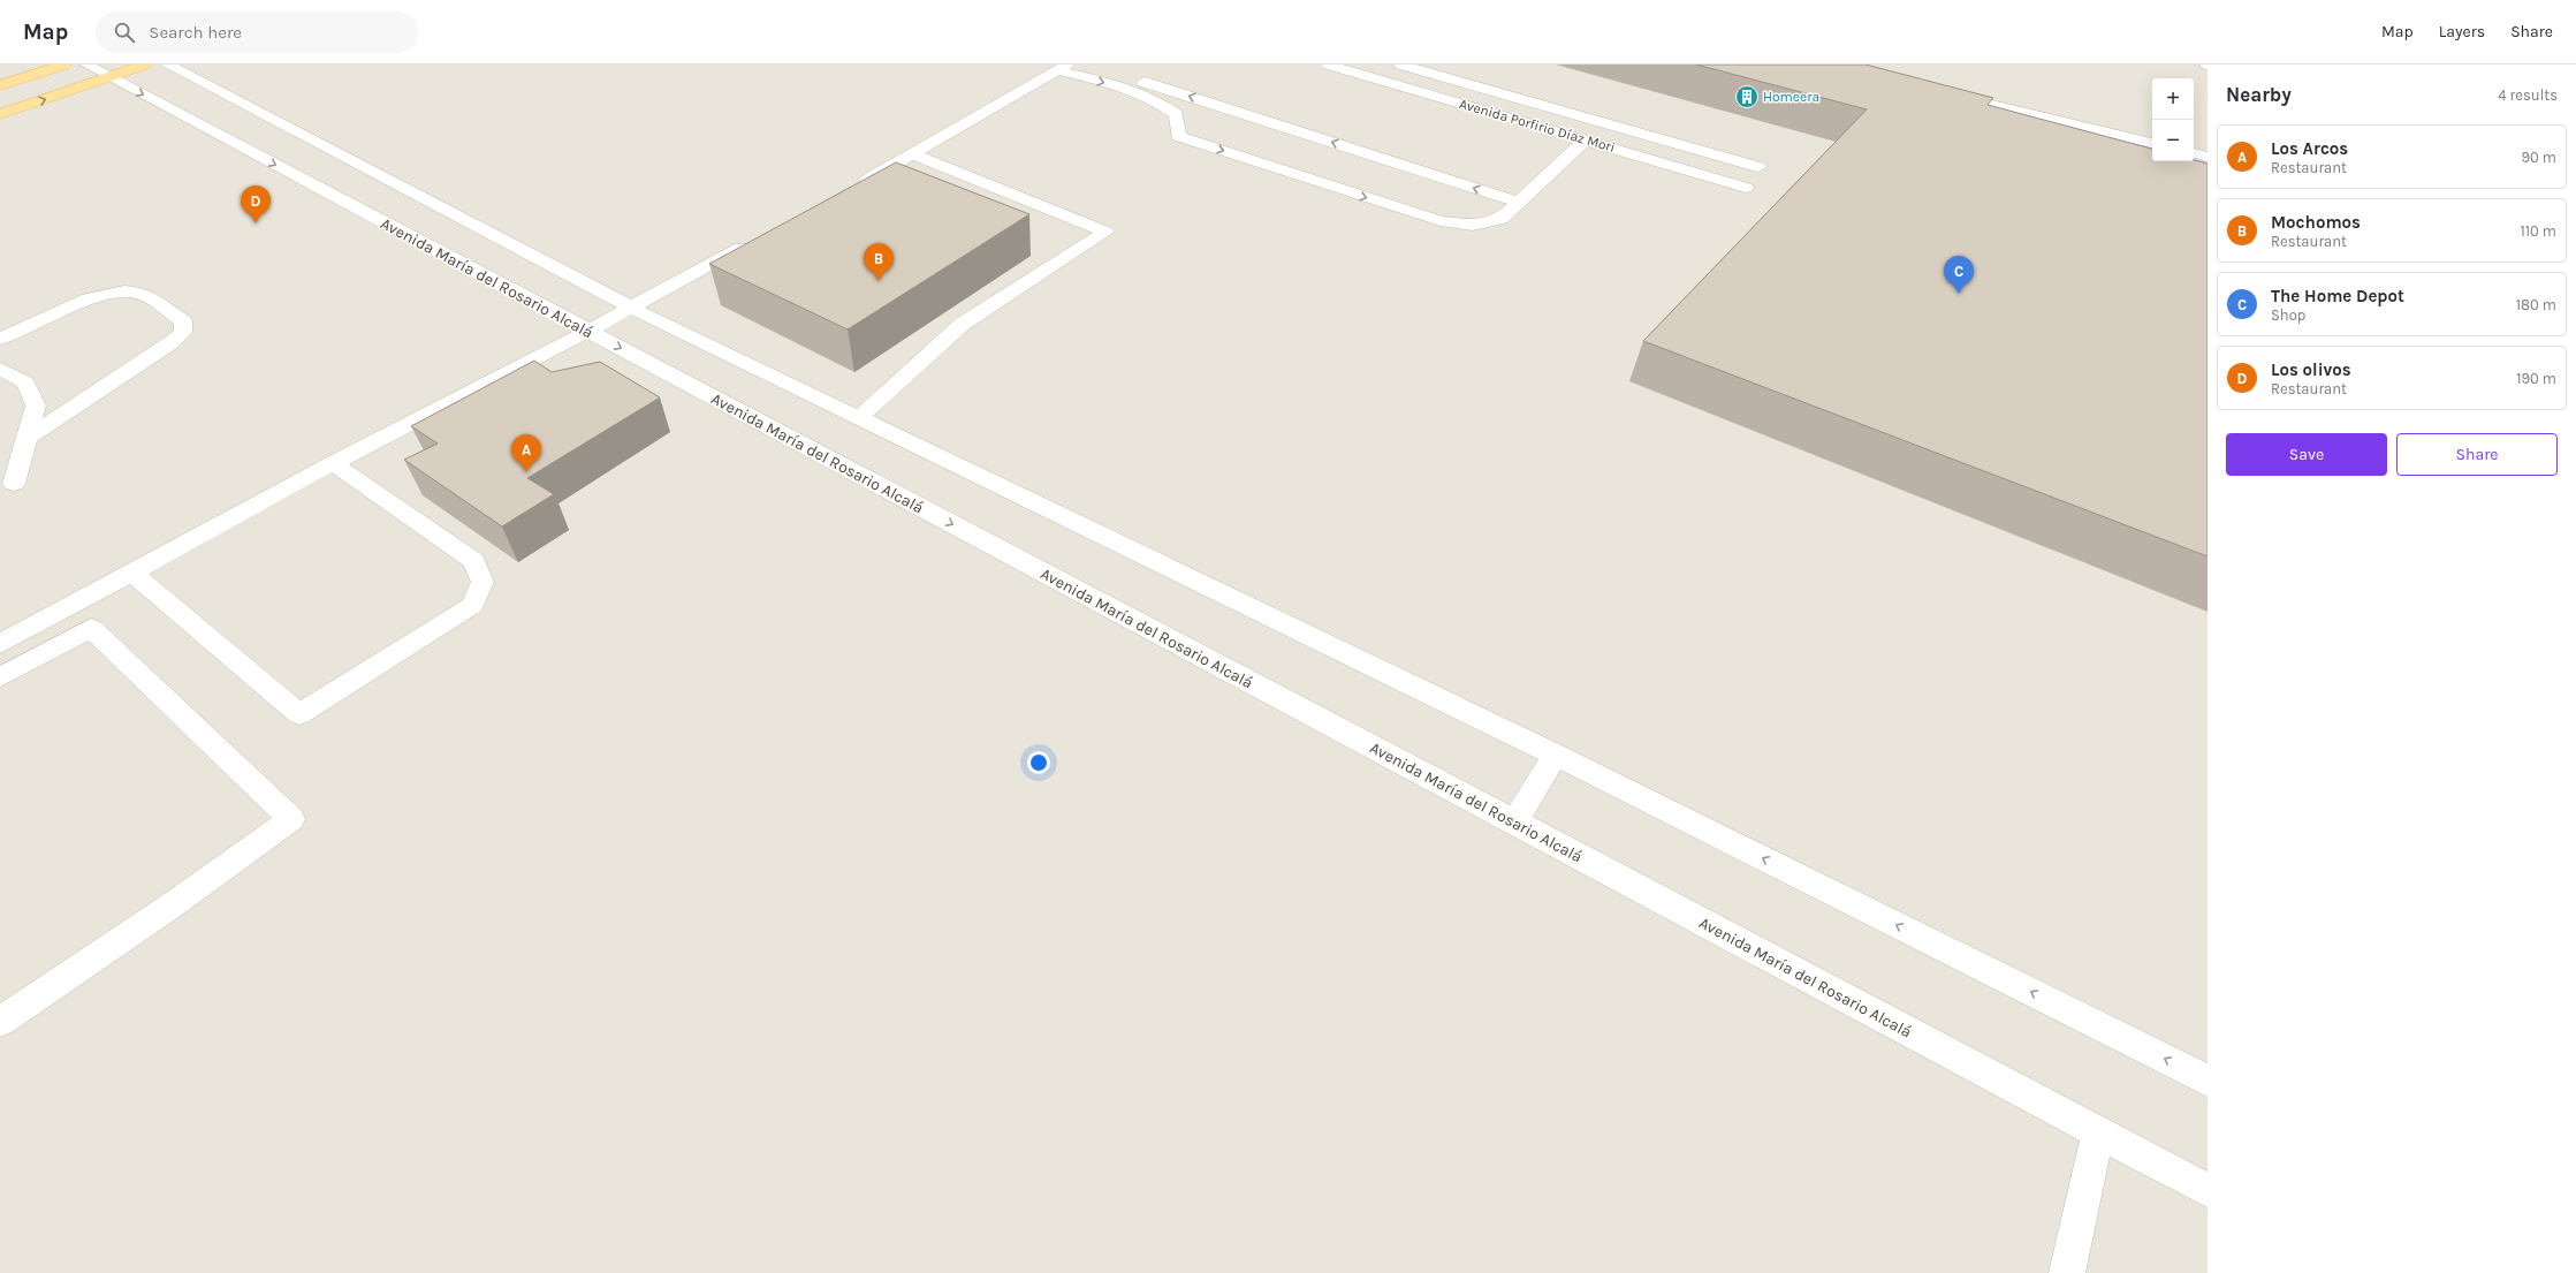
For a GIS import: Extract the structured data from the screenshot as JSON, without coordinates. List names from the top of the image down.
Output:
{
  "streets": {
    "street": ["Avenida Porfirio Díaz Mori", "Avenida María del Rosario Alcalá"]
  },
  "places": {
    "building": ["Homeera"]
  },
  "page": {
    "header": "Map",
    "search": "Search here",
    "nav": ["Map", "Layers", "Share"],
    "heading": ["Nearby", "4 results"],
    "map_buttons": ["+", "−"],
    "list": [
      {
        "mark": "A",
        "name": "Los Arcos",
        "note": "Restaurant",
        "value": "90 m"
      },
      {
        "mark": "B",
        "name": "Mochomos",
        "note": "Restaurant",
        "value": "110 m"
      },
      {
        "mark": "C",
        "name": "The Home Depot",
        "note": "Shop",
        "value": "180 m"
      },
      {
        "mark": "D",
        "name": "Los olivos",
        "note": "Restaurant",
        "value": "190 m"
      }
    ],
    "pins": [
      "D",
      "B",
      "C",
      "A"
    ],
    "buttons": ["Save", "Share"]
  }
}
